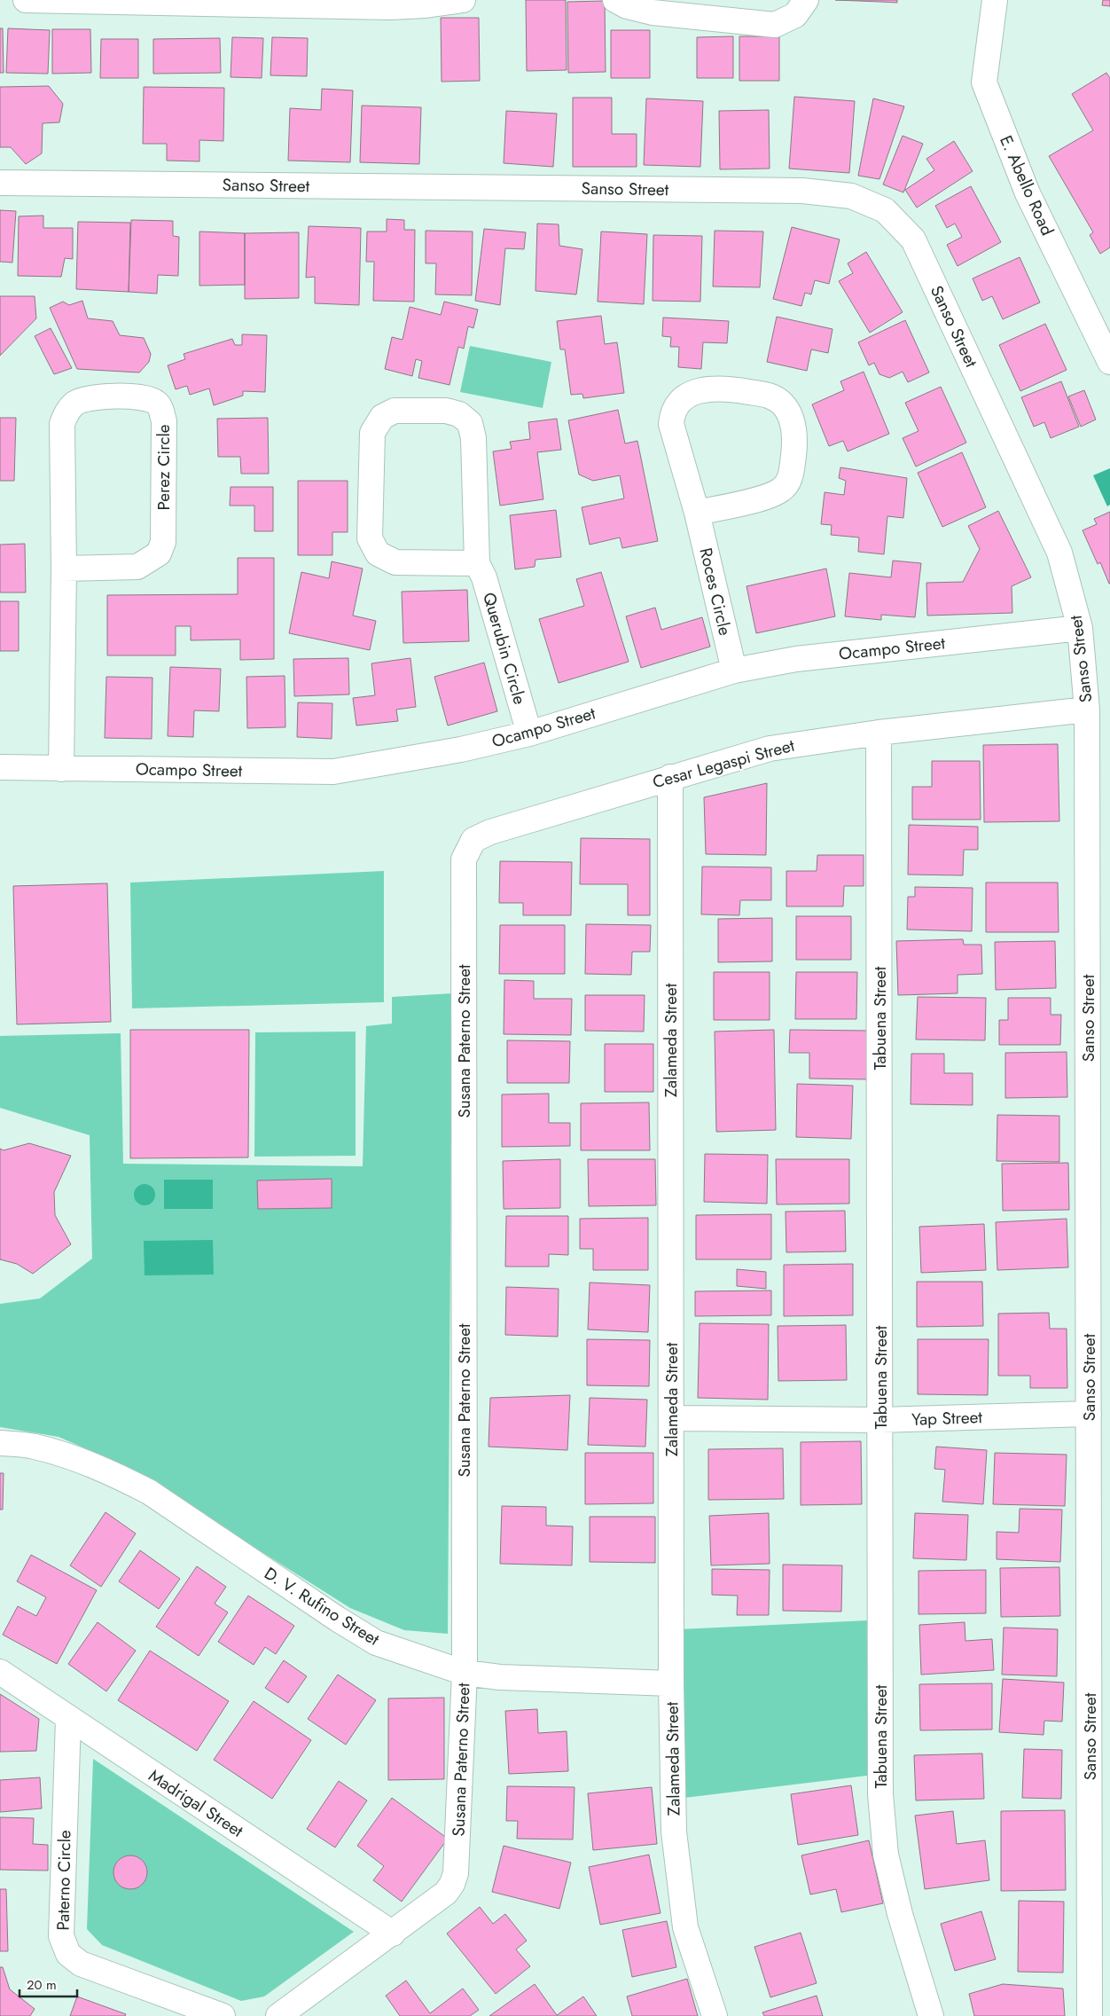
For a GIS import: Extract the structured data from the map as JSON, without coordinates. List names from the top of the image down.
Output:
{
  "streets": {
    "street": [
      "Sanso Street",
      "E. Abello Road",
      "Perez Circle",
      "Roces Circle",
      "Querubin Circle",
      "Ocampo Street",
      "Cesar Legaspi Street",
      "Tabuena Street",
      "Zalameda Street",
      "Susana Paterno Street",
      "Yap Street",
      "D. V. Rufino Street",
      "Madrigal Street",
      "Paterno Circle"
    ]
  },
  "crossings": [
    ["Sanso Street", "Ocampo Street"],
    ["Sanso Street", "Cesar Legaspi Street"],
    ["Sanso Street", "Yap Street"],
    ["Perez Circle", "Ocampo Street"],
    ["Roces Circle", "Ocampo Street"],
    ["Querubin Circle", "Ocampo Street"],
    ["Cesar Legaspi Street", "Tabuena Street"],
    ["Cesar Legaspi Street", "Zalameda Street"],
    ["Cesar Legaspi Street", "Susana Paterno Street"],
    ["Tabuena Street", "Yap Street"],
    ["Zalameda Street", "Yap Street"],
    ["Zalameda Street", "D. V. Rufino Street"],
    ["Susana Paterno Street", "D. V. Rufino Street"],
    ["Susana Paterno Street", "Madrigal Street"],
    ["Madrigal Street", "Paterno Circle"]
  ],
  "scale_bar": "20 m"
}
